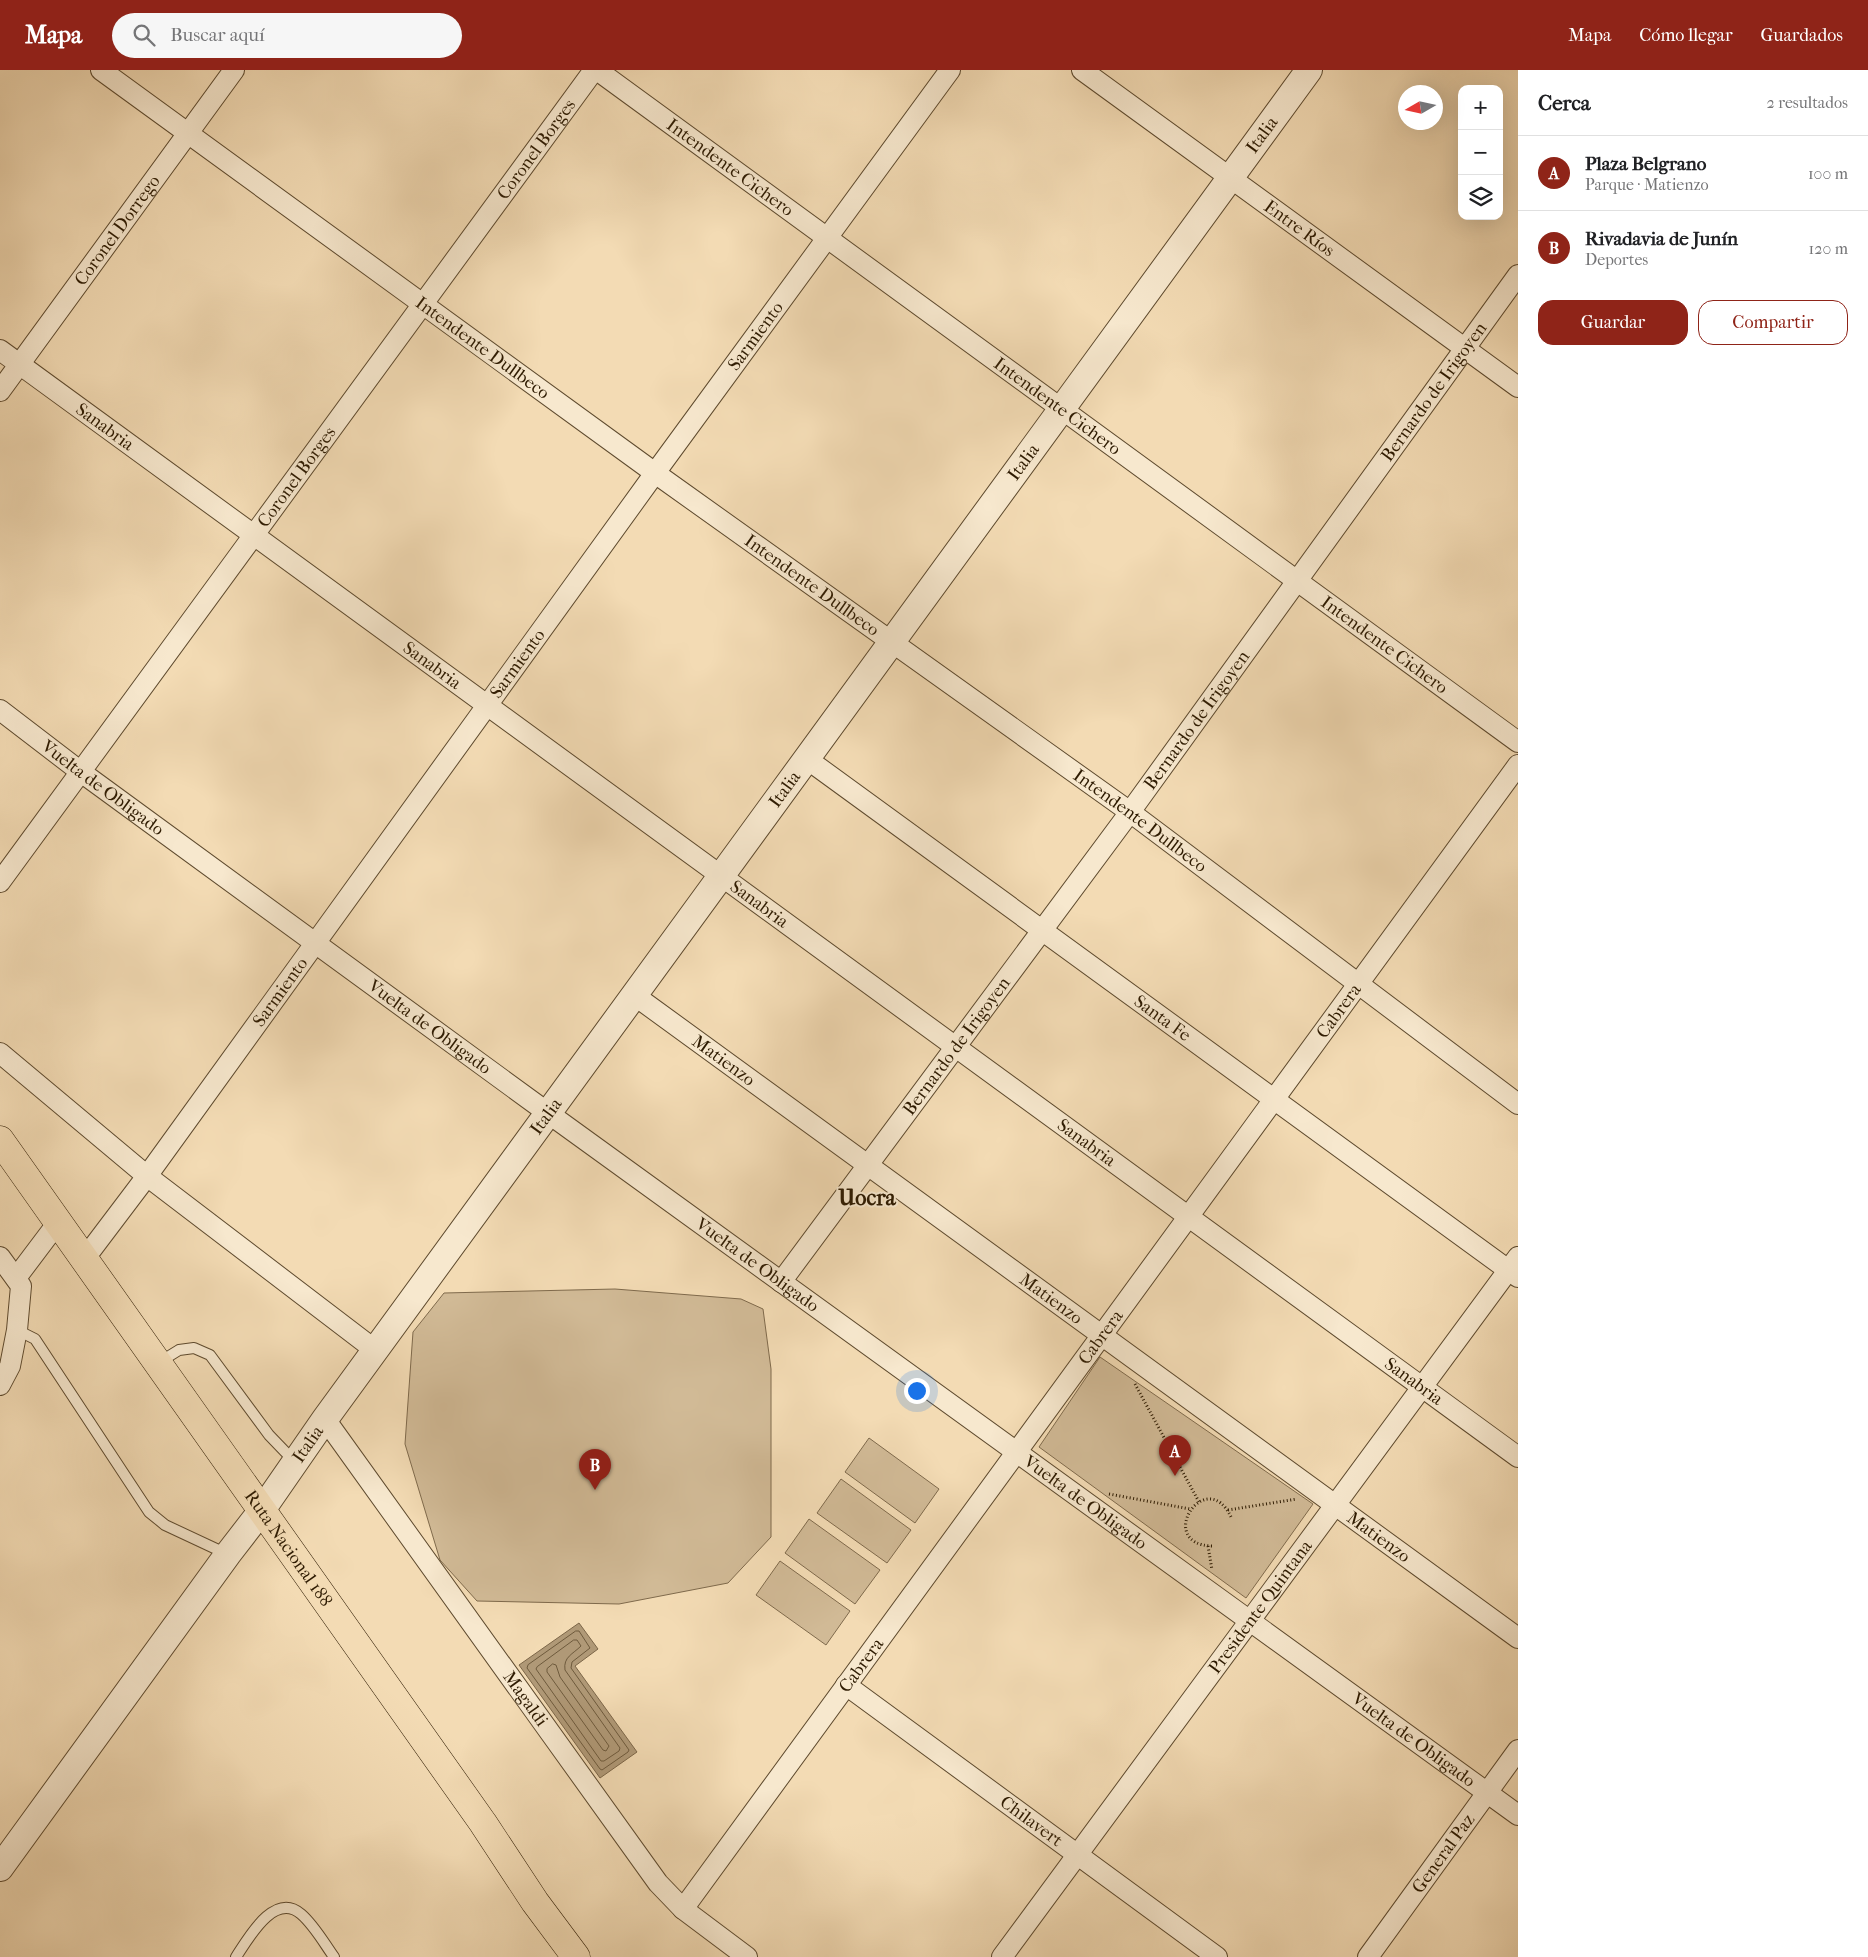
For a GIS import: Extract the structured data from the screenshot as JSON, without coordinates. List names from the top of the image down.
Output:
{
  "streets": {
    "highway": ["Ruta Nacional 188"],
    "street": [
      "Italia",
      "Coronel Borges",
      "Intendente Cichero",
      "Entre Ríos",
      "Coronel Dorrego",
      "Sarmiento",
      "Intendente Dullbeco",
      "Bernardo de Irigoyen",
      "Sanabria",
      "Vuelta de Obligado",
      "Cabrera",
      "Santa Fe",
      "Matienzo",
      "Presidente Quintana",
      "Magaldi",
      "Chilavert",
      "General Paz"
    ]
  },
  "crossings": [
    ["Italia", "Intendente Cichero"],
    ["Italia", "Entre Ríos"],
    ["Italia", "Intendente Dullbeco"],
    ["Italia", "Sanabria"],
    ["Italia", "Vuelta de Obligado"],
    ["Italia", "Santa Fe"],
    ["Italia", "Matienzo"],
    ["Italia", "Ruta Nacional 188"],
    ["Italia", "Magaldi"],
    ["Coronel Borges", "Intendente Cichero"],
    ["Coronel Borges", "Intendente Dullbeco"],
    ["Coronel Borges", "Sanabria"],
    ["Coronel Borges", "Vuelta de Obligado"],
    ["Intendente Cichero", "Sarmiento"],
    ["Intendente Cichero", "Bernardo de Irigoyen"],
    ["Entre Ríos", "Bernardo de Irigoyen"],
    ["Coronel Dorrego", "Intendente Dullbeco"],
    ["Coronel Dorrego", "Sanabria"],
    ["Sarmiento", "Intendente Dullbeco"],
    ["Sarmiento", "Sanabria"],
    ["Sarmiento", "Vuelta de Obligado"],
    ["Sarmiento", "Ruta Nacional 188"],
    ["Intendente Dullbeco", "Bernardo de Irigoyen"],
    ["Intendente Dullbeco", "Cabrera"],
    ["Bernardo de Irigoyen", "Sanabria"],
    ["Bernardo de Irigoyen", "Vuelta de Obligado"],
    ["Bernardo de Irigoyen", "Santa Fe"],
    ["Bernardo de Irigoyen", "Matienzo"],
    ["Sanabria", "Cabrera"],
    ["Sanabria", "Presidente Quintana"],
    ["Vuelta de Obligado", "Cabrera"],
    ["Vuelta de Obligado", "Presidente Quintana"],
    ["Vuelta de Obligado", "General Paz"],
    ["Cabrera", "Santa Fe"],
    ["Cabrera", "Matienzo"],
    ["Cabrera", "Magaldi"],
    ["Cabrera", "Chilavert"],
    ["Santa Fe", "Presidente Quintana"],
    ["Matienzo", "Presidente Quintana"],
    ["Presidente Quintana", "Chilavert"]
  ],
  "districts": ["Uocra"],
  "north": "left",
  "page": {
    "header": "Mapa",
    "search": "Buscar aquí",
    "nav": ["Mapa", "Cómo llegar", "Guardados"],
    "heading": ["Cerca", "2 resultados"],
    "map_buttons": ["+", "−"],
    "list": [
      {
        "mark": "A",
        "name": "Plaza Belgrano",
        "note": "Parque · Matienzo",
        "value": "100 m"
      },
      {
        "mark": "B",
        "name": "Rivadavia de Junín",
        "note": "Deportes",
        "value": "120 m"
      }
    ],
    "buttons": ["Guardar", "Compartir"],
    "pins": ["A", "B"]
  }
}
